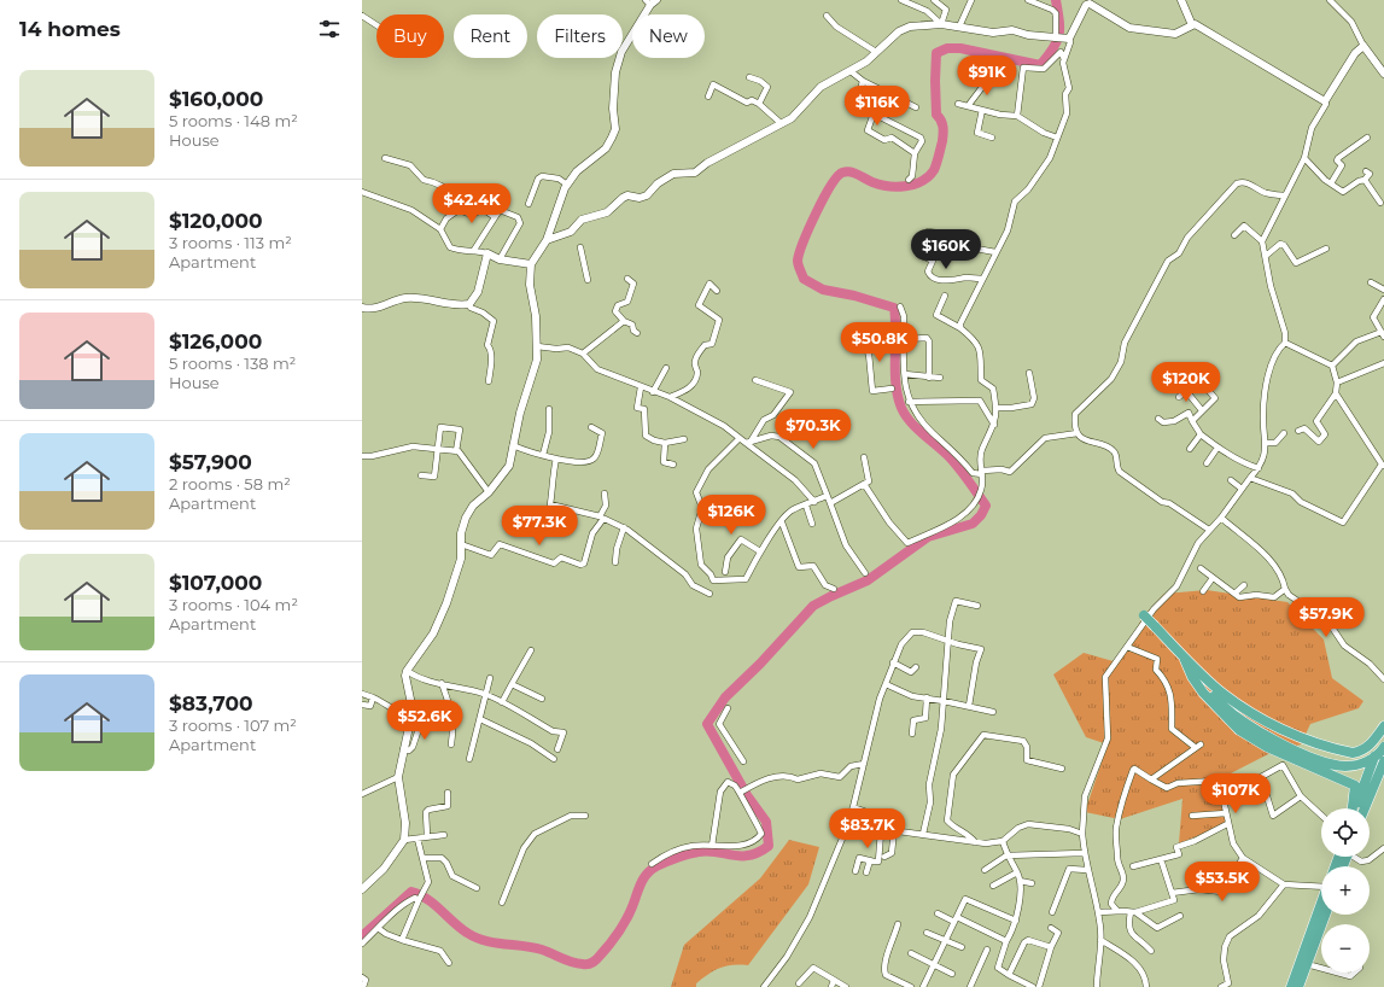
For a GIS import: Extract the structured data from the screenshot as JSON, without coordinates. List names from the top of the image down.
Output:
{
  "page": {
    "heading": "14 homes",
    "chip": [
      "Buy",
      "Rent",
      "Filters",
      "New"
    ],
    "price": [
      "$91K",
      "$116K",
      "$42.4K",
      "$160K",
      "$50.8K",
      "$120K",
      "$70.3K",
      "$126K",
      "$77.3K",
      "$57.9K",
      "$52.6K",
      "$107K",
      "$83.7K",
      "$53.5K"
    ],
    "list": [
      {
        "name": "$160,000",
        "note": "5 rooms · 148 m² · House"
      },
      {
        "name": "$120,000",
        "note": "3 rooms · 113 m² · Apartment"
      },
      {
        "name": "$126,000",
        "note": "5 rooms · 138 m² · House"
      },
      {
        "name": "$57,900",
        "note": "2 rooms · 58 m² · Apartment"
      },
      {
        "name": "$107,000",
        "note": "3 rooms · 104 m² · Apartment"
      },
      {
        "name": "$83,700",
        "note": "3 rooms · 107 m² · Apartment"
      }
    ],
    "map_buttons": ["+", "−"]
  }
}
